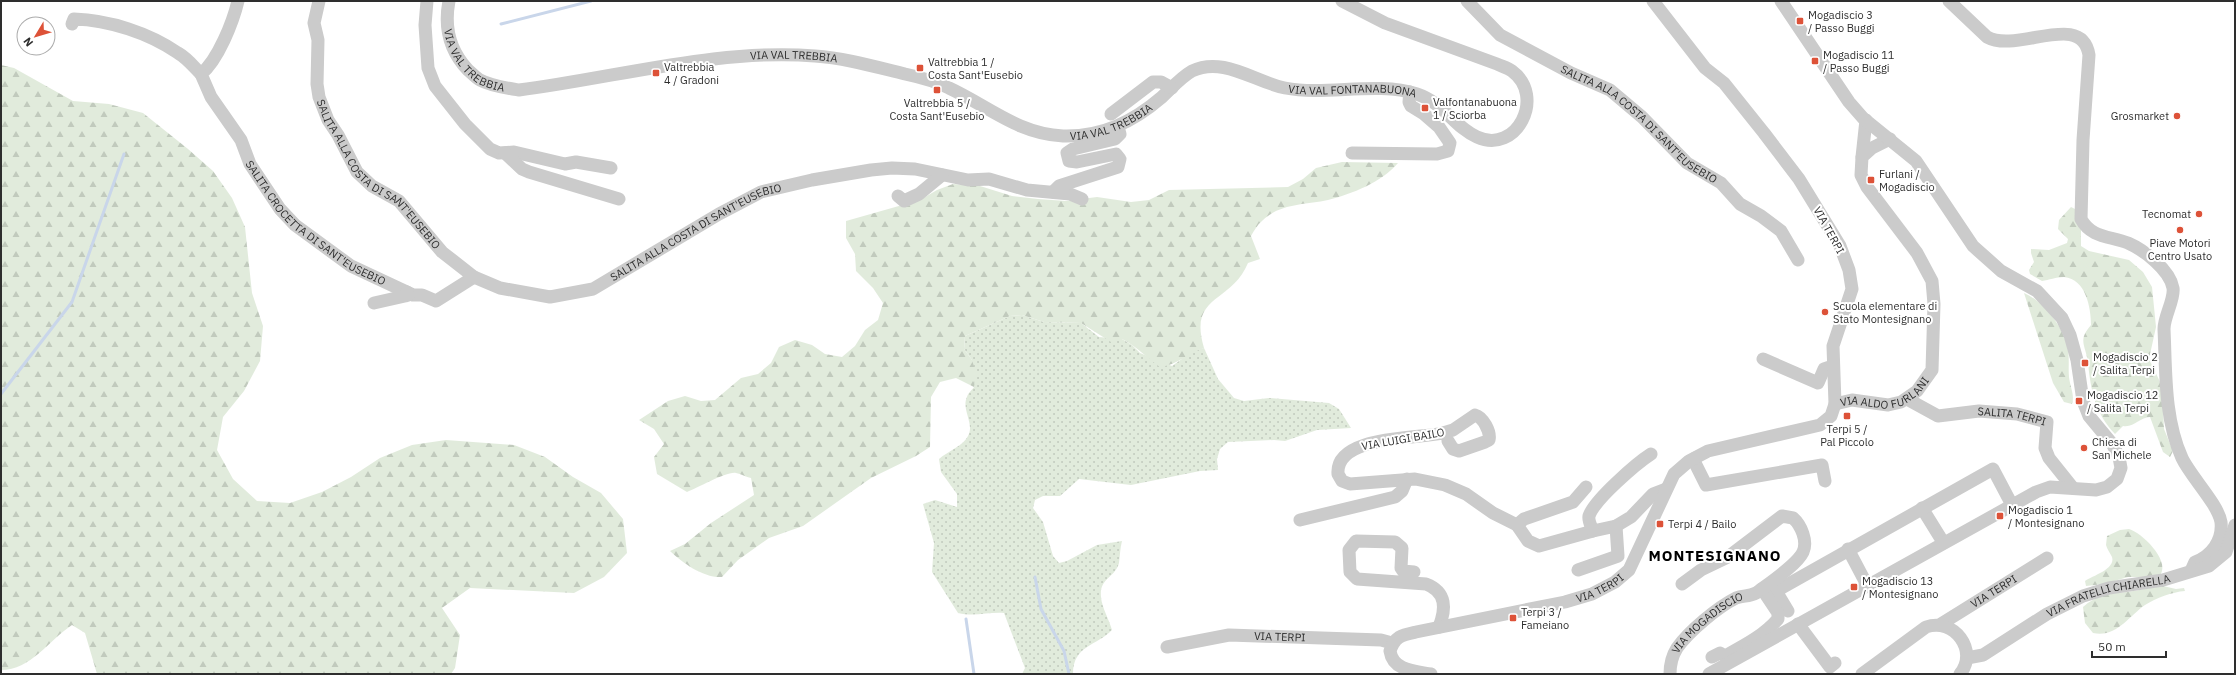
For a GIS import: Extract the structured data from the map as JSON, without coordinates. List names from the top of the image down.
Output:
{
  "streets": {
    "street": [
      "VIA VAL TREBBIA",
      "VIA VAL FONTANABUONA",
      "SALITA ALLA COSTA DI SANT'EUSEBIO",
      "SALITA CROCETTA DI SANT'EUSEBIO",
      "VIA TERPI",
      "VIA ALDO FURLANI",
      "SALITA TERPI",
      "VIA LUIGI BAILO",
      "VIA FRATELLI CHIARELLA",
      "VIA MOGADISCIO"
    ]
  },
  "crossings": [
    ["VIA VAL TREBBIA", "VIA VAL FONTANABUONA"],
    ["SALITA ALLA COSTA DI SANT'EUSEBIO", "SALITA CROCETTA DI SANT'EUSEBIO"],
    ["VIA TERPI", "VIA ALDO FURLANI"],
    ["VIA TERPI", "VIA LUIGI BAILO"],
    ["VIA ALDO FURLANI", "SALITA TERPI"]
  ],
  "districts": ["MONTESIGNANO"],
  "places": {
    "transit": [
      "Mogadiscio 3 / Passo Buggi",
      "Mogadiscio 11 / Passo Buggi",
      "Valtrebbia 1 / Costa Sant'Eusebio",
      "Valtrebbia 4 / Gradoni",
      "Valtrebbia 5 / Costa Sant'Eusebio",
      "Valfontanabuona 1 / Sciorba",
      "Furlani / Mogadiscio",
      "Mogadiscio 2 / Salita Terpi",
      "Mogadiscio 12 / Salita Terpi",
      "Terpi 5 / Pal Piccolo",
      "Mogadiscio 1 / Montesignano",
      "Terpi 4 / Bailo",
      "Mogadiscio 13 / Montesignano",
      "Terpi 3 / Fameiano"
    ],
    "other": [
      "Grosmarket",
      "Tecnomat",
      "Piave Motori Centro Usato",
      "Scuola elementare di Stato Montesignano",
      "Chiesa di San Michele"
    ]
  },
  "scale_bar": "50 m",
  "north": "bottom left"
}
